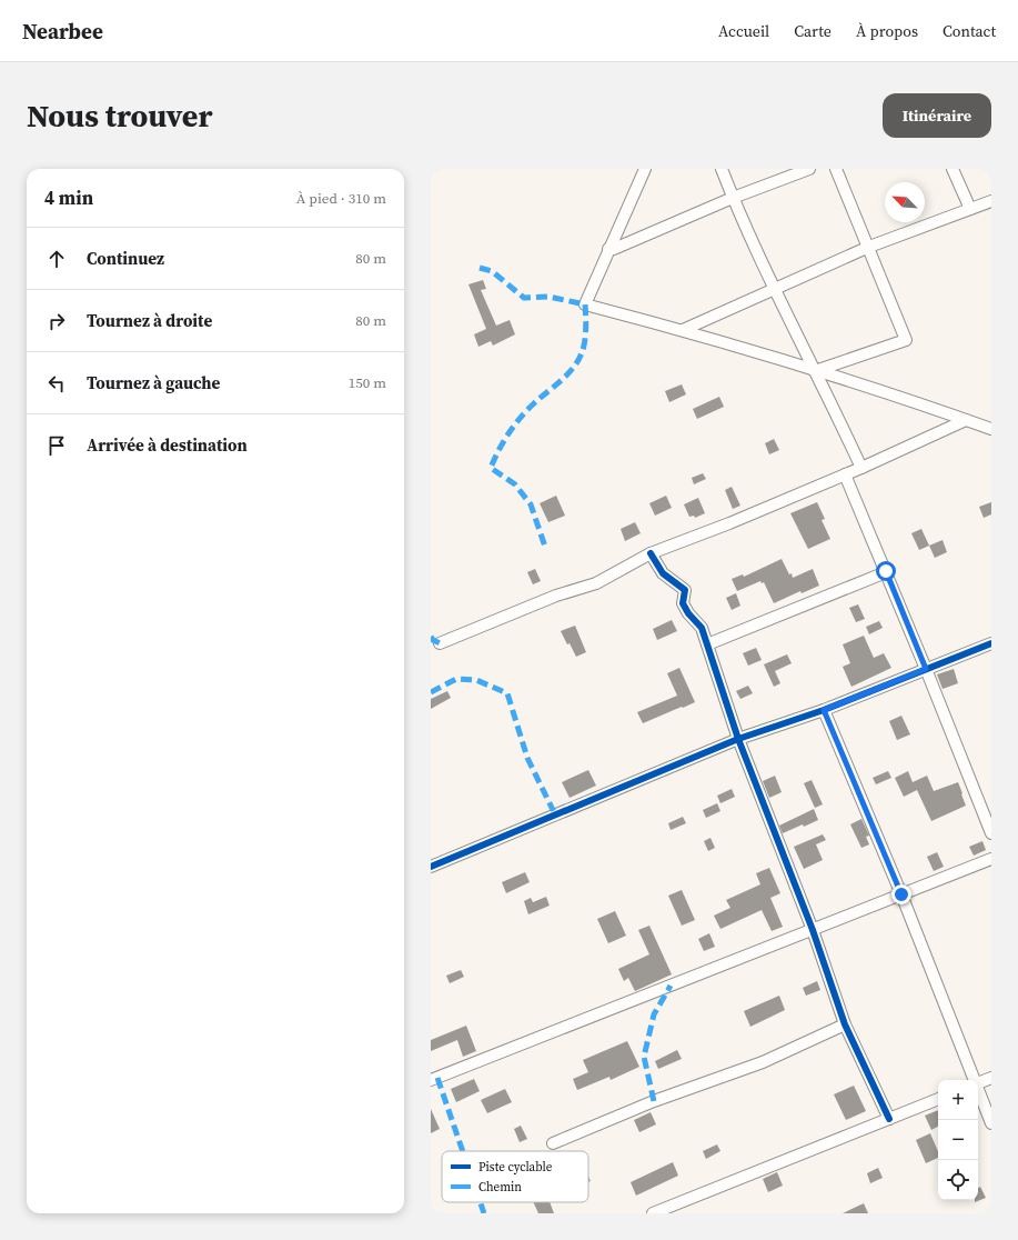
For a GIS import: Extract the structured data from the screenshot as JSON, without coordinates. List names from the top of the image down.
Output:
{
  "legend": ["Piste cyclable", "Chemin"],
  "north": "top left",
  "page": {
    "header": "Nearbee",
    "nav": [
      "Accueil",
      "Carte",
      "À propos",
      "Contact"
    ],
    "buttons": "Itinéraire",
    "title": "Nous trouver",
    "heading": ["4 min", "À pied · 310 m"],
    "list": [
      ["Continuez", "80 m"],
      ["Tournez à droite", "80 m"],
      ["Tournez à gauche", "150 m"],
      "Arrivée à destination"
    ],
    "map_buttons": ["+", "−"]
  }
}
